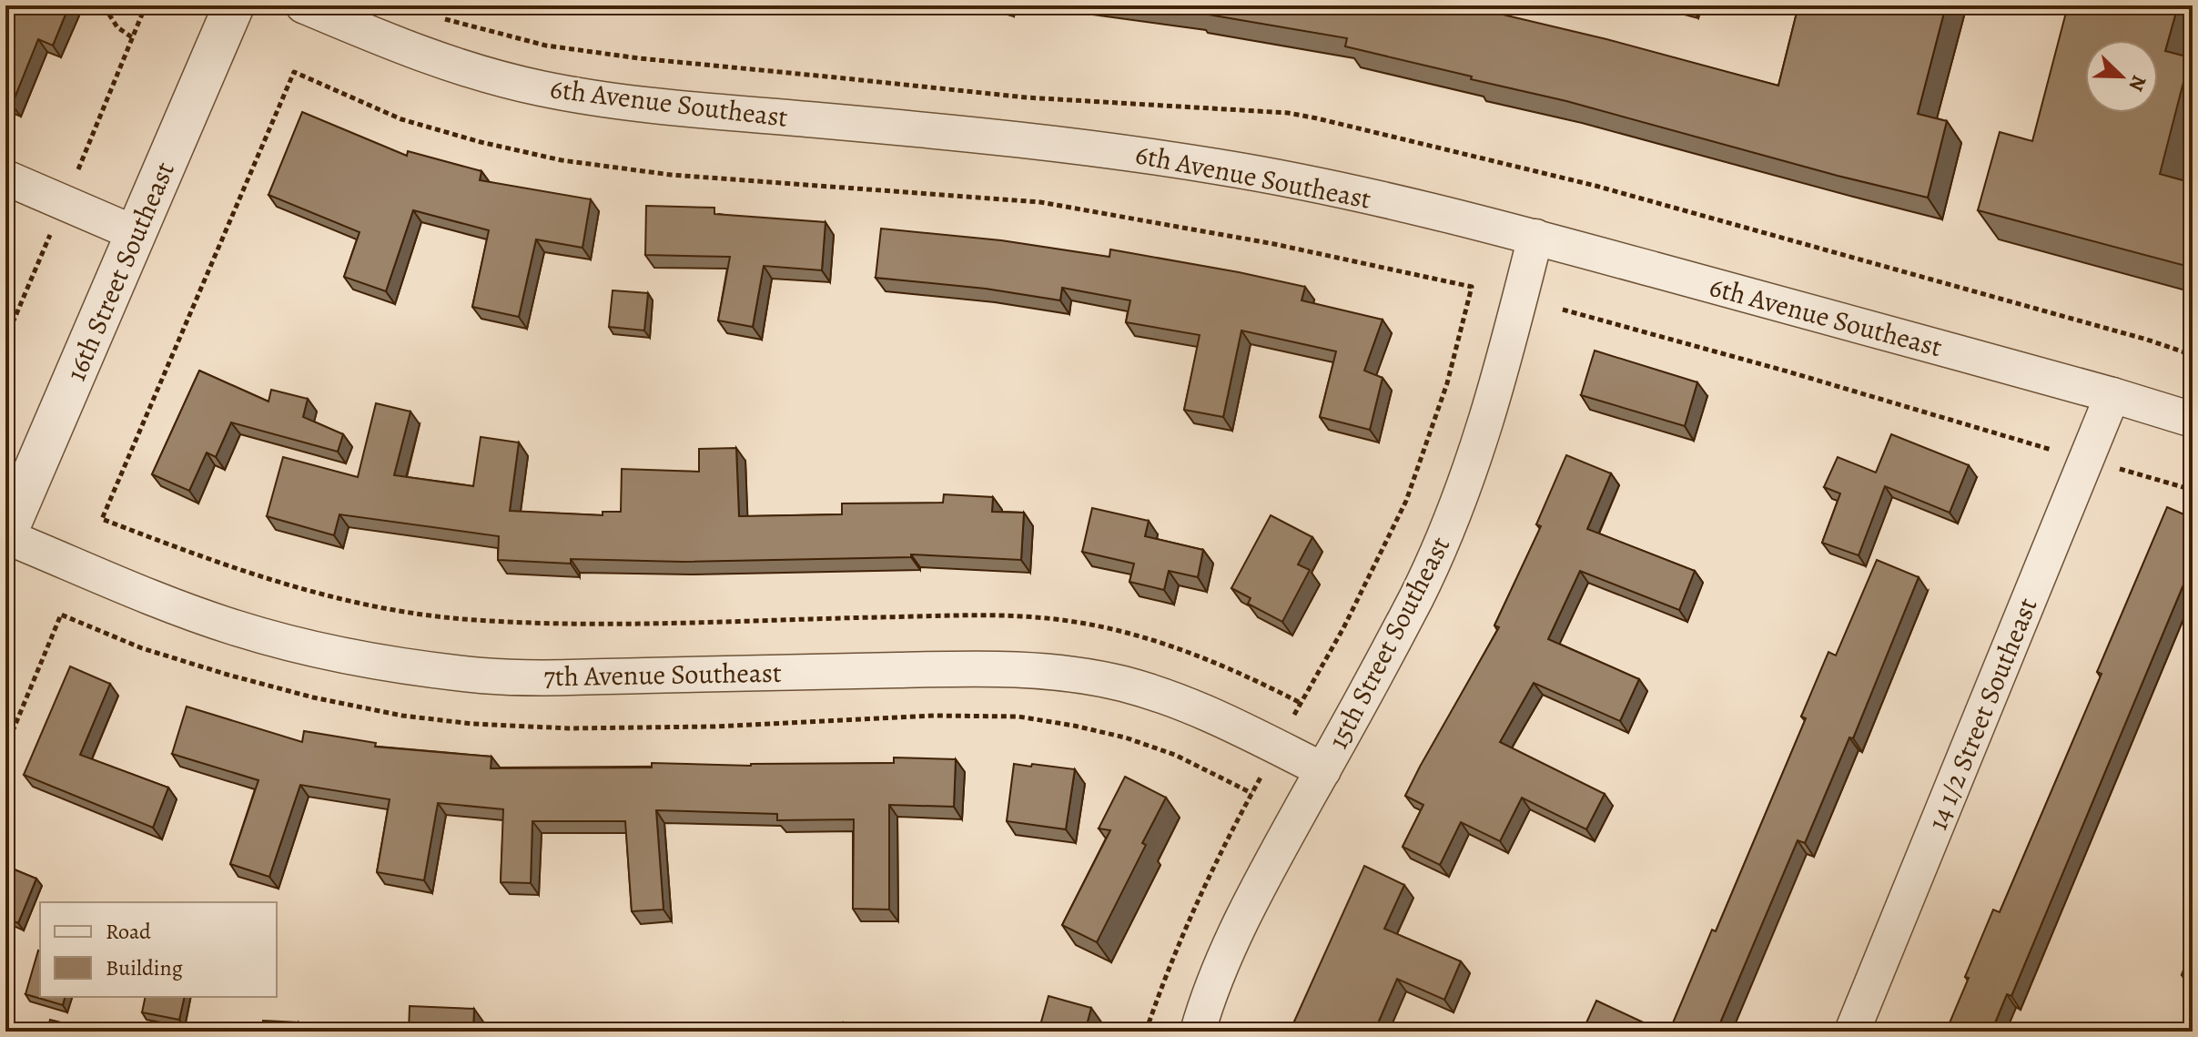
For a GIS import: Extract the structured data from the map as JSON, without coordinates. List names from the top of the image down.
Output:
{
  "streets": {
    "street": [
      "6th Avenue Southeast",
      "16th Street Southeast",
      "15th Street Southeast",
      "7th Avenue Southeast",
      "14 1/2 Street Southeast"
    ]
  },
  "crossings": [
    ["6th Avenue Southeast", "15th Street Southeast"],
    ["6th Avenue Southeast", "14 1/2 Street Southeast"],
    ["16th Street Southeast", "7th Avenue Southeast"],
    ["15th Street Southeast", "7th Avenue Southeast"]
  ],
  "legend": ["Road", "Building"],
  "north": "bottom right"
}
